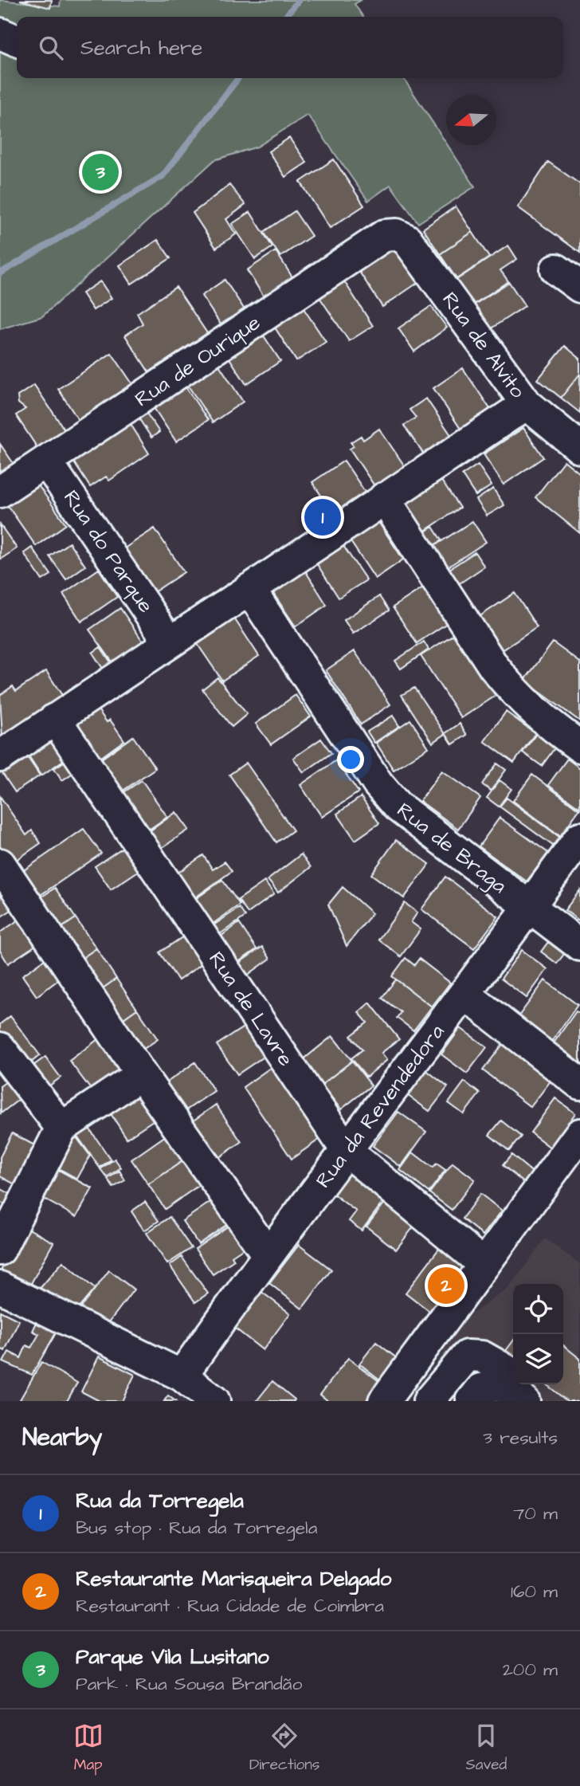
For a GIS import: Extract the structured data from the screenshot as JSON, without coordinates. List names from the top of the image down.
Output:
{
  "streets": {
    "street": [
      "Rua de Alvito",
      "Rua de Ourique",
      "Rua do Parque",
      "Rua de Braga",
      "Rua de Lavre",
      "Rua da Revendedora"
    ]
  },
  "crossings": [
    ["Rua de Alvito", "Rua de Ourique"],
    ["Rua de Ourique", "Rua do Parque"],
    ["Rua de Braga", "Rua da Revendedora"],
    ["Rua de Lavre", "Rua da Revendedora"]
  ],
  "north": "left",
  "page": {
    "search": "Search here",
    "pins": ["3", "1", "2"],
    "heading": ["Nearby", "3 results"],
    "list": [
      {
        "mark": "1",
        "name": "Rua da Torregela",
        "note": "Bus stop · Rua da Torregela",
        "value": "70 m"
      },
      {
        "mark": "2",
        "name": "Restaurante Marisqueira Delgado",
        "note": "Restaurant · Rua Cidade de Coimbra",
        "value": "160 m"
      },
      {
        "mark": "3",
        "name": "Parque Vila Lusitano",
        "note": "Park · Rua Sousa Brandão",
        "value": "200 m"
      }
    ],
    "nav": ["Map", "Directions", "Saved"]
  }
}
